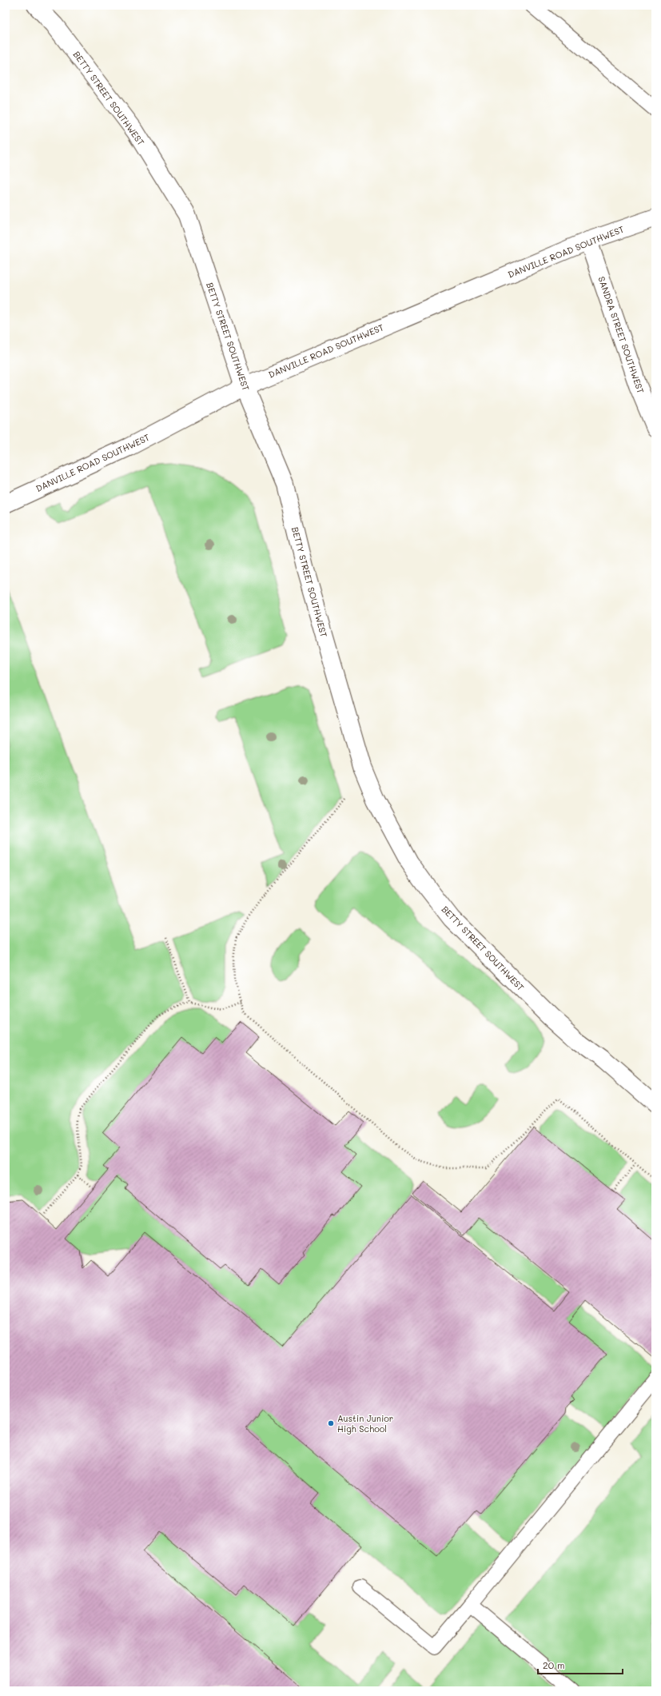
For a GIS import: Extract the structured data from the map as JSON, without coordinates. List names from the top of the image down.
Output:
{
  "streets": {
    "street": ["BETTY STREET SOUTHWEST", "DANVILLE ROAD SOUTHWEST", "SANDRA STREET SOUTHWEST"]
  },
  "crossings": [
    ["BETTY STREET SOUTHWEST", "DANVILLE ROAD SOUTHWEST"],
    ["DANVILLE ROAD SOUTHWEST", "SANDRA STREET SOUTHWEST"]
  ],
  "places": ["Austin Junior High School"],
  "scale_bar": "20 m"
}
